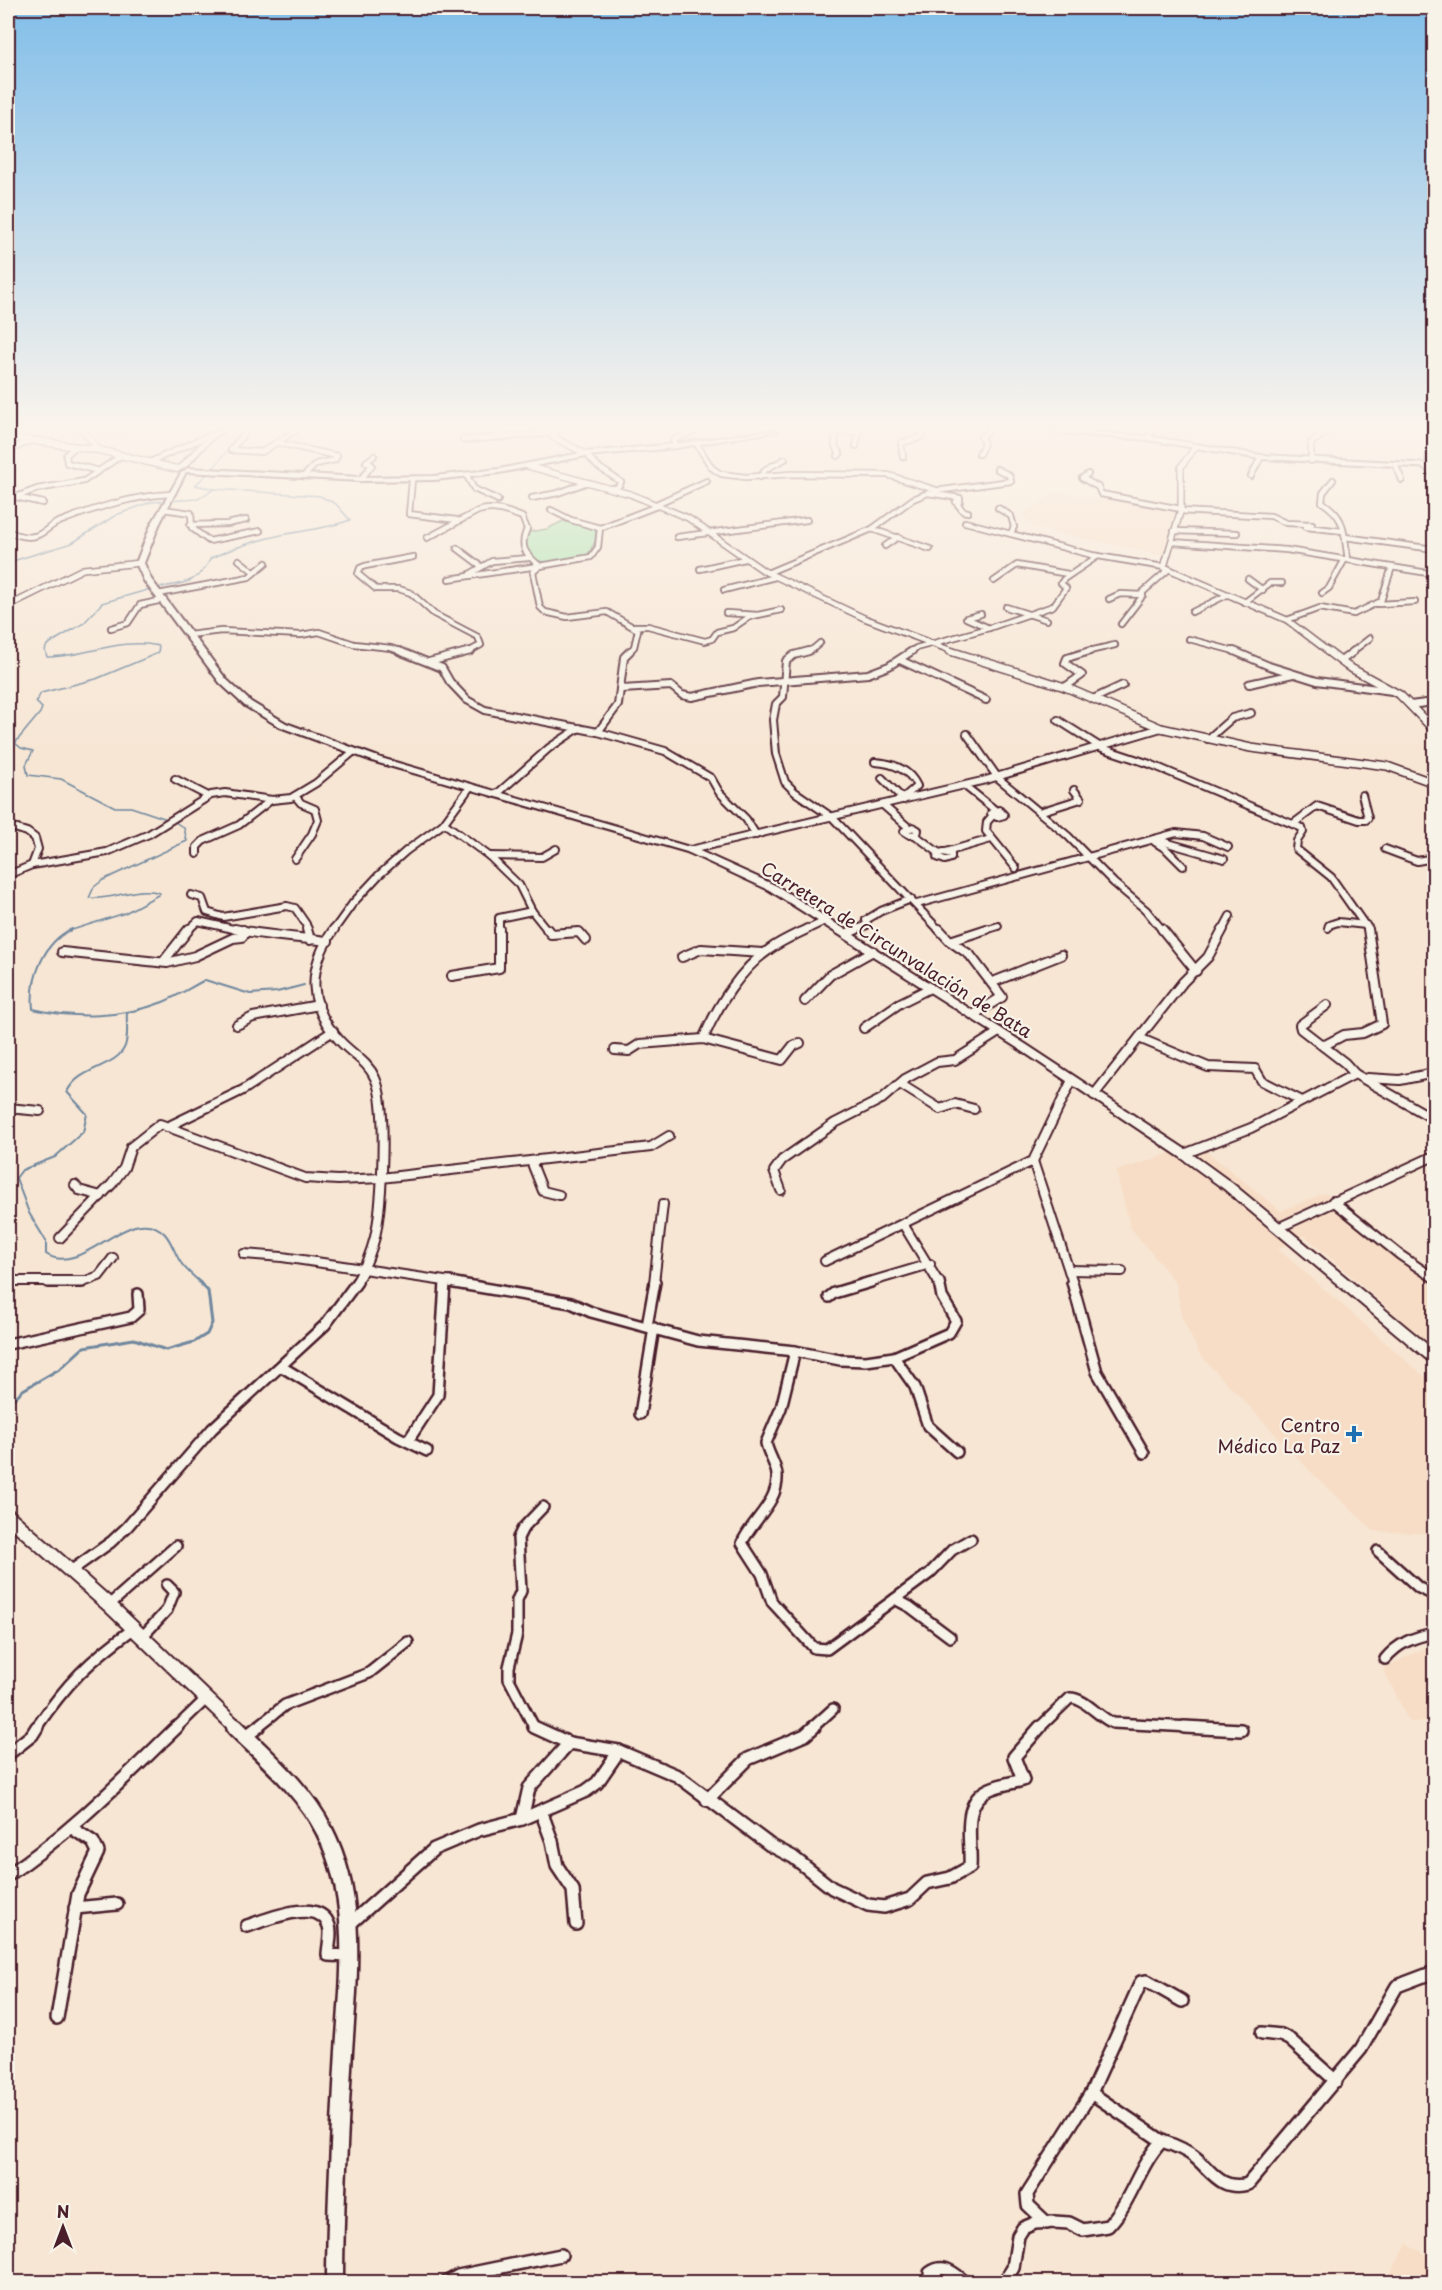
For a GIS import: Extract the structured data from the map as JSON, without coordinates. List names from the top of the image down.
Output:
{
  "streets": {
    "main road": ["Carretera de Circunvalación de Bata"]
  },
  "places": {
    "health": ["Centro Médico La Paz"]
  },
  "north": "top"
}
